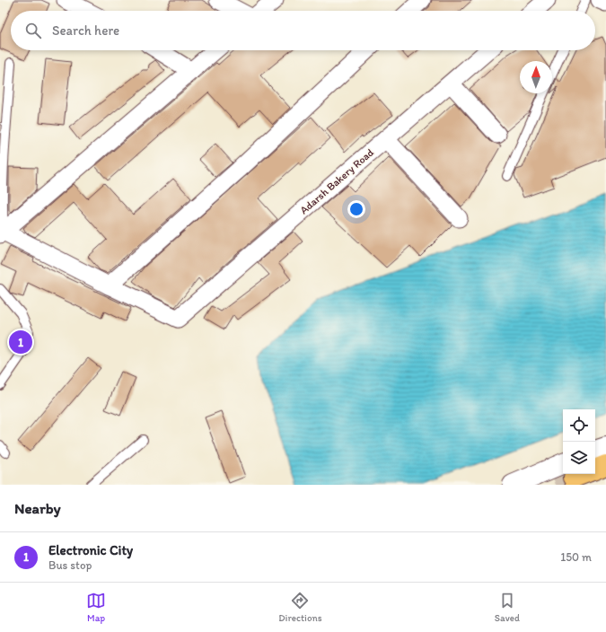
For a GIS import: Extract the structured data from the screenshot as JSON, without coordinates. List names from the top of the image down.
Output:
{
  "streets": {
    "street": ["Adarsh Bakery Road"]
  },
  "north": "top",
  "page": {
    "search": "Search here",
    "pins": "1",
    "heading": "Nearby",
    "list": [
      {
        "mark": "1",
        "name": "Electronic City",
        "note": "Bus stop",
        "value": "150 m"
      }
    ],
    "nav": ["Map", "Directions", "Saved"]
  }
}
